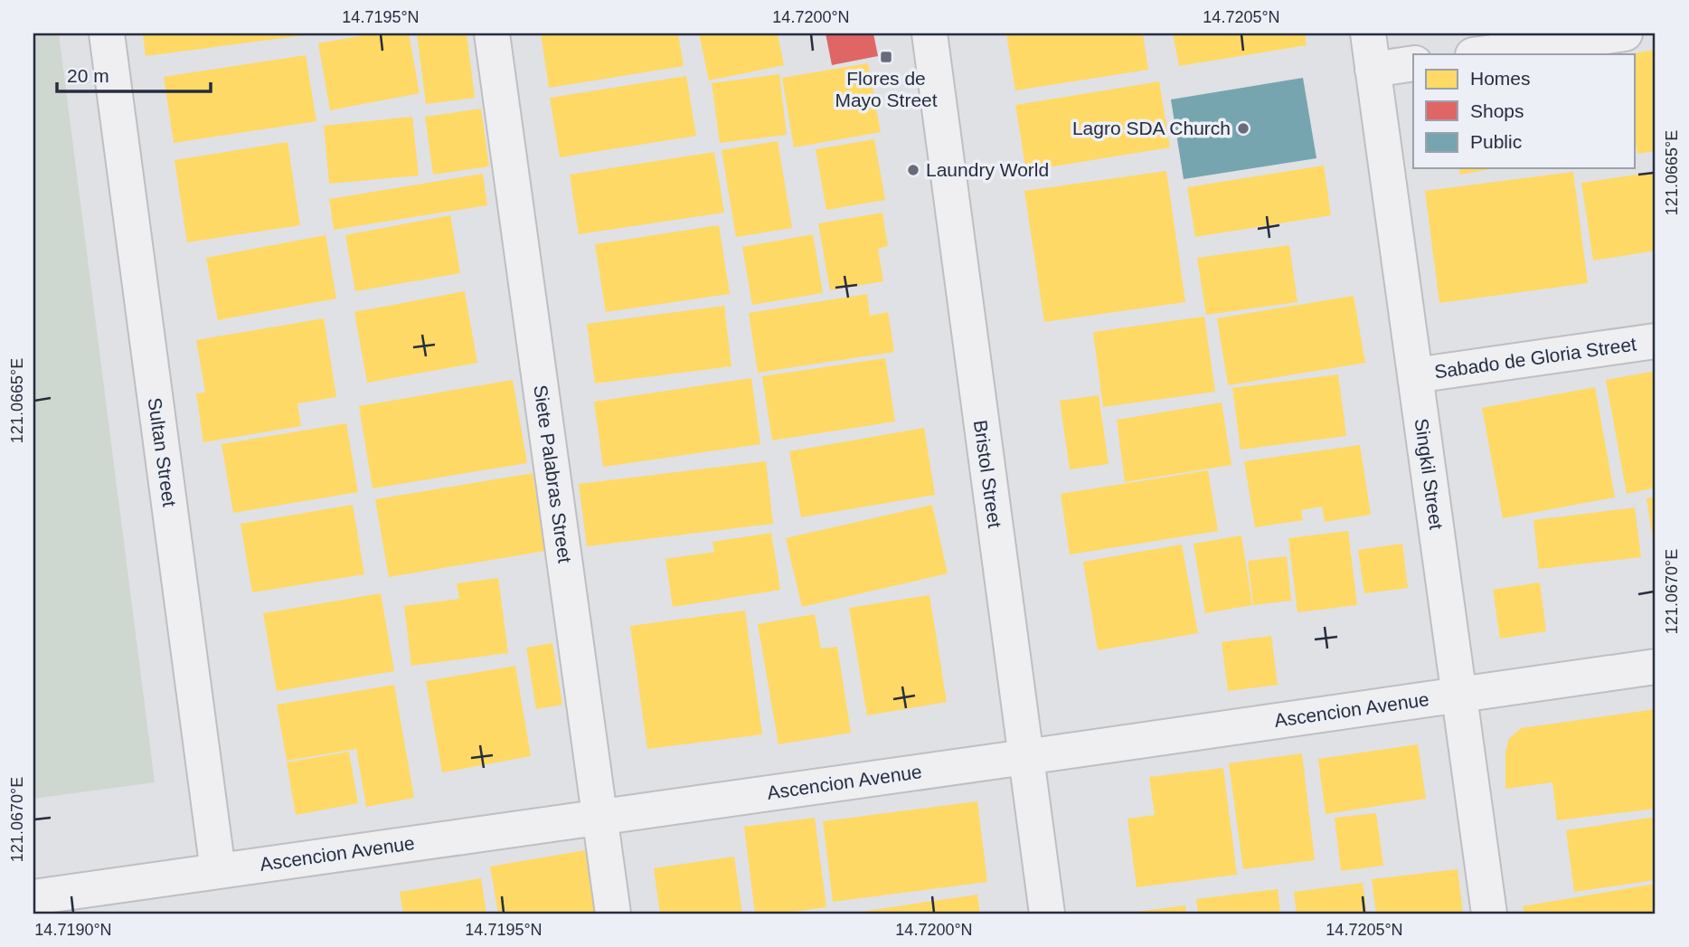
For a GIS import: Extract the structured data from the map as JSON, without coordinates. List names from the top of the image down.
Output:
{
  "streets": {
    "street": [
      "Sabado de Gloria Street",
      "Sultan Street",
      "Siete Palabras Street",
      "Bristol Street",
      "Singkil Street",
      "Ascencion Avenue"
    ]
  },
  "crossings": [
    ["Sabado de Gloria Street", "Singkil Street"],
    ["Sultan Street", "Ascencion Avenue"],
    ["Siete Palabras Street", "Ascencion Avenue"],
    ["Bristol Street", "Ascencion Avenue"],
    ["Singkil Street", "Ascencion Avenue"]
  ],
  "places": {
    "transit": ["Flores de Mayo Street"],
    "other": ["Lagro SDA Church", "Laundry World"]
  },
  "legend": ["Homes", "Shops", "Public"],
  "scale_bar": "20 m",
  "coordinates": [
    "14.7195°N",
    "14.7200°N",
    "14.7205°N",
    "121.0665°E",
    "121.0670°E",
    "14.7190°N"
  ]
}
